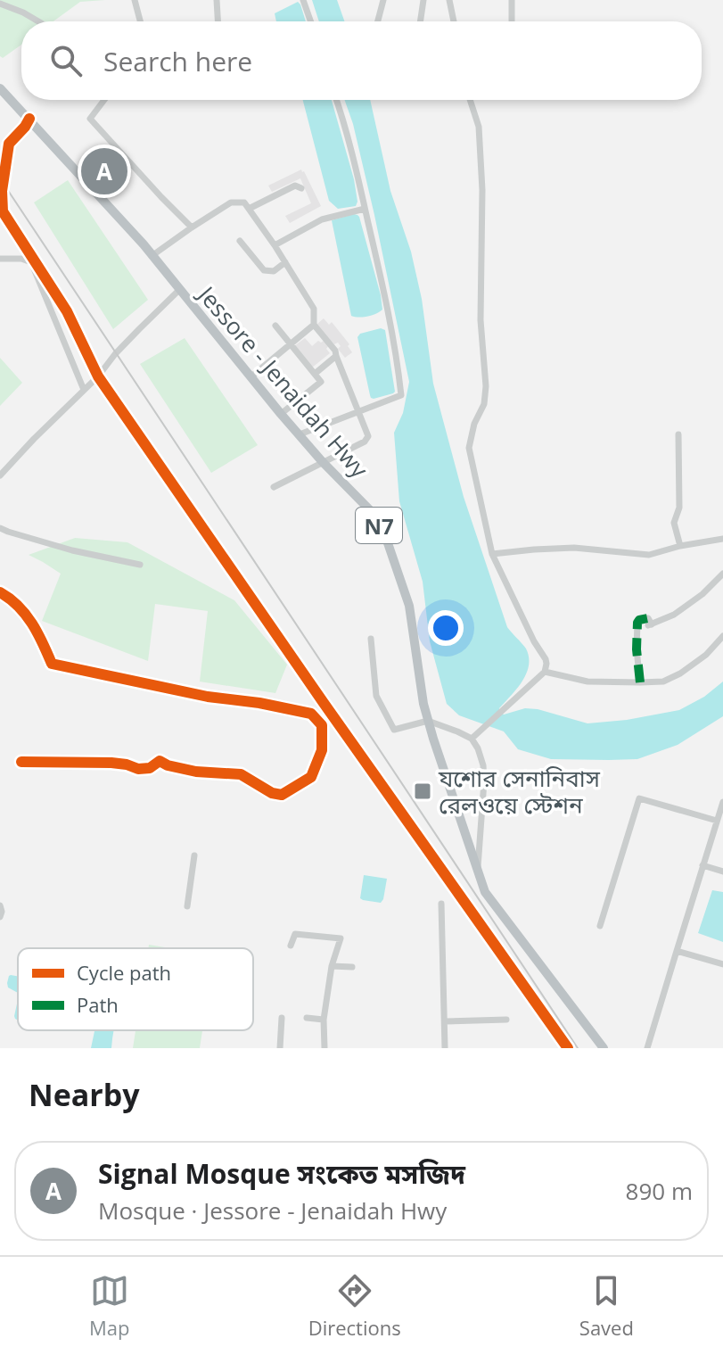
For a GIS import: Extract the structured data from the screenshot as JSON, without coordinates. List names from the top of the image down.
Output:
{
  "streets": {
    "highway": ["Jessore - Jenaidah Hwy", "N7"]
  },
  "places": {
    "transit": ["যশোর সেনানিবাস রেলওয়ে স্টেশন"]
  },
  "legend": ["Cycle path", "Path"],
  "page": {
    "search": "Search here",
    "pins": "A",
    "heading": "Nearby",
    "list": [
      {
        "mark": "A",
        "name": "Signal Mosque সংকেত মসজিদ",
        "note": "Mosque · Jessore - Jenaidah Hwy",
        "value": "890 m"
      }
    ],
    "nav": ["Map", "Directions", "Saved"]
  }
}
